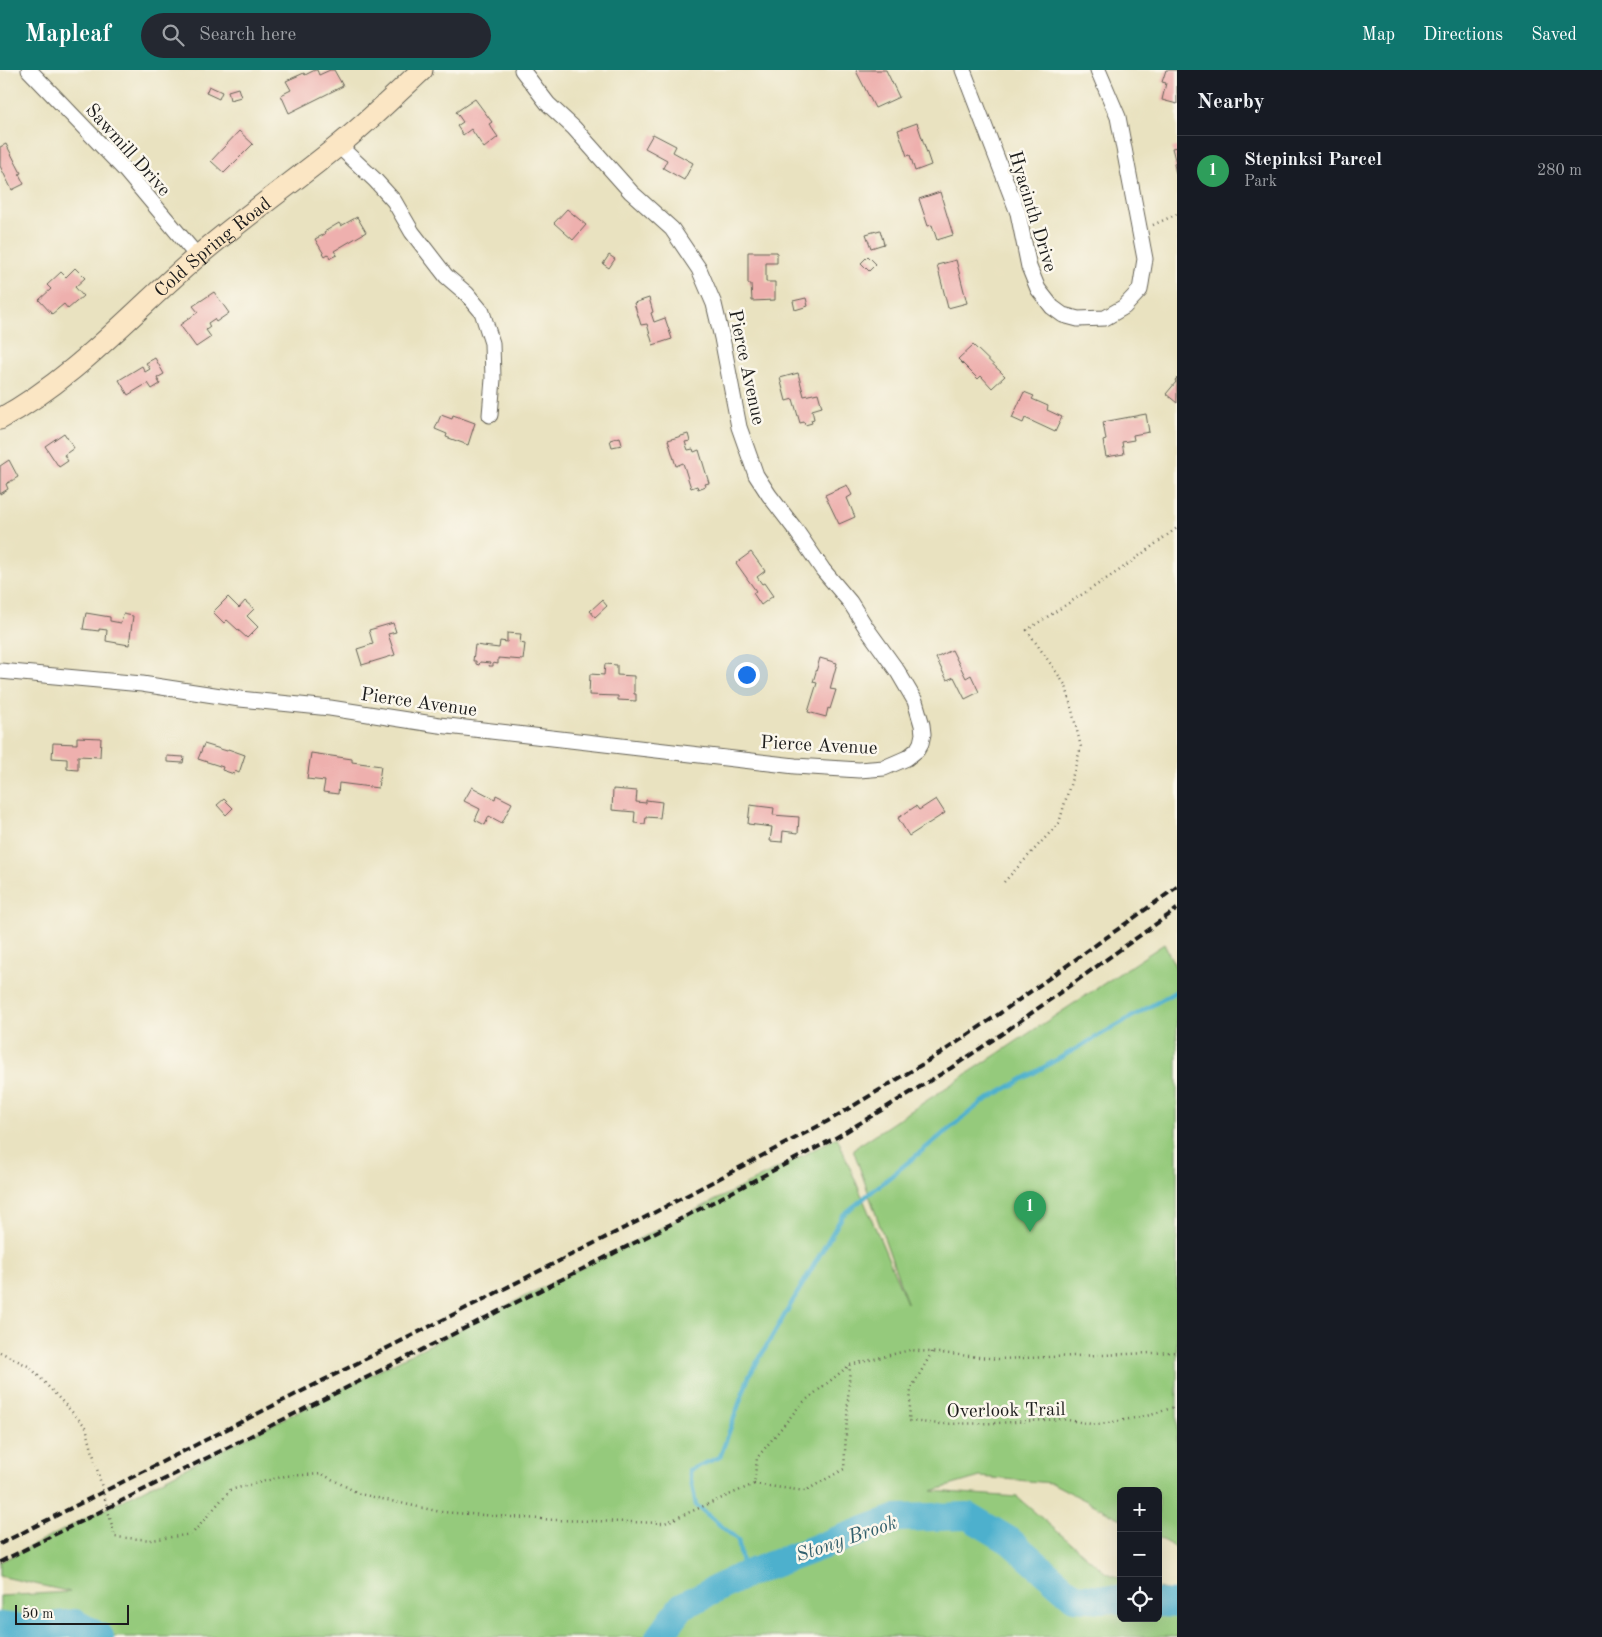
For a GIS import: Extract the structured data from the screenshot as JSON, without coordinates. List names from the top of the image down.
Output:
{
  "streets": {
    "street": [
      "Sawmill Drive",
      "Hyacinth Drive",
      "Cold Spring Road",
      "Pierce Avenue"
    ],
    "path": ["Overlook Trail"]
  },
  "crossings": [
    ["Sawmill Drive", "Cold Spring Road"]
  ],
  "water": ["Stony Brook"],
  "scale_bar": "50 m",
  "page": {
    "header": "Mapleaf",
    "search": "Search here",
    "nav": ["Map", "Directions", "Saved"],
    "heading": "Nearby",
    "list": [
      {
        "mark": "1",
        "name": "Stepinksi Parcel",
        "note": "Park",
        "value": "280 m"
      }
    ],
    "pins": "1",
    "map_buttons": ["+", "−"],
    "scale": "50 m"
  }
}
